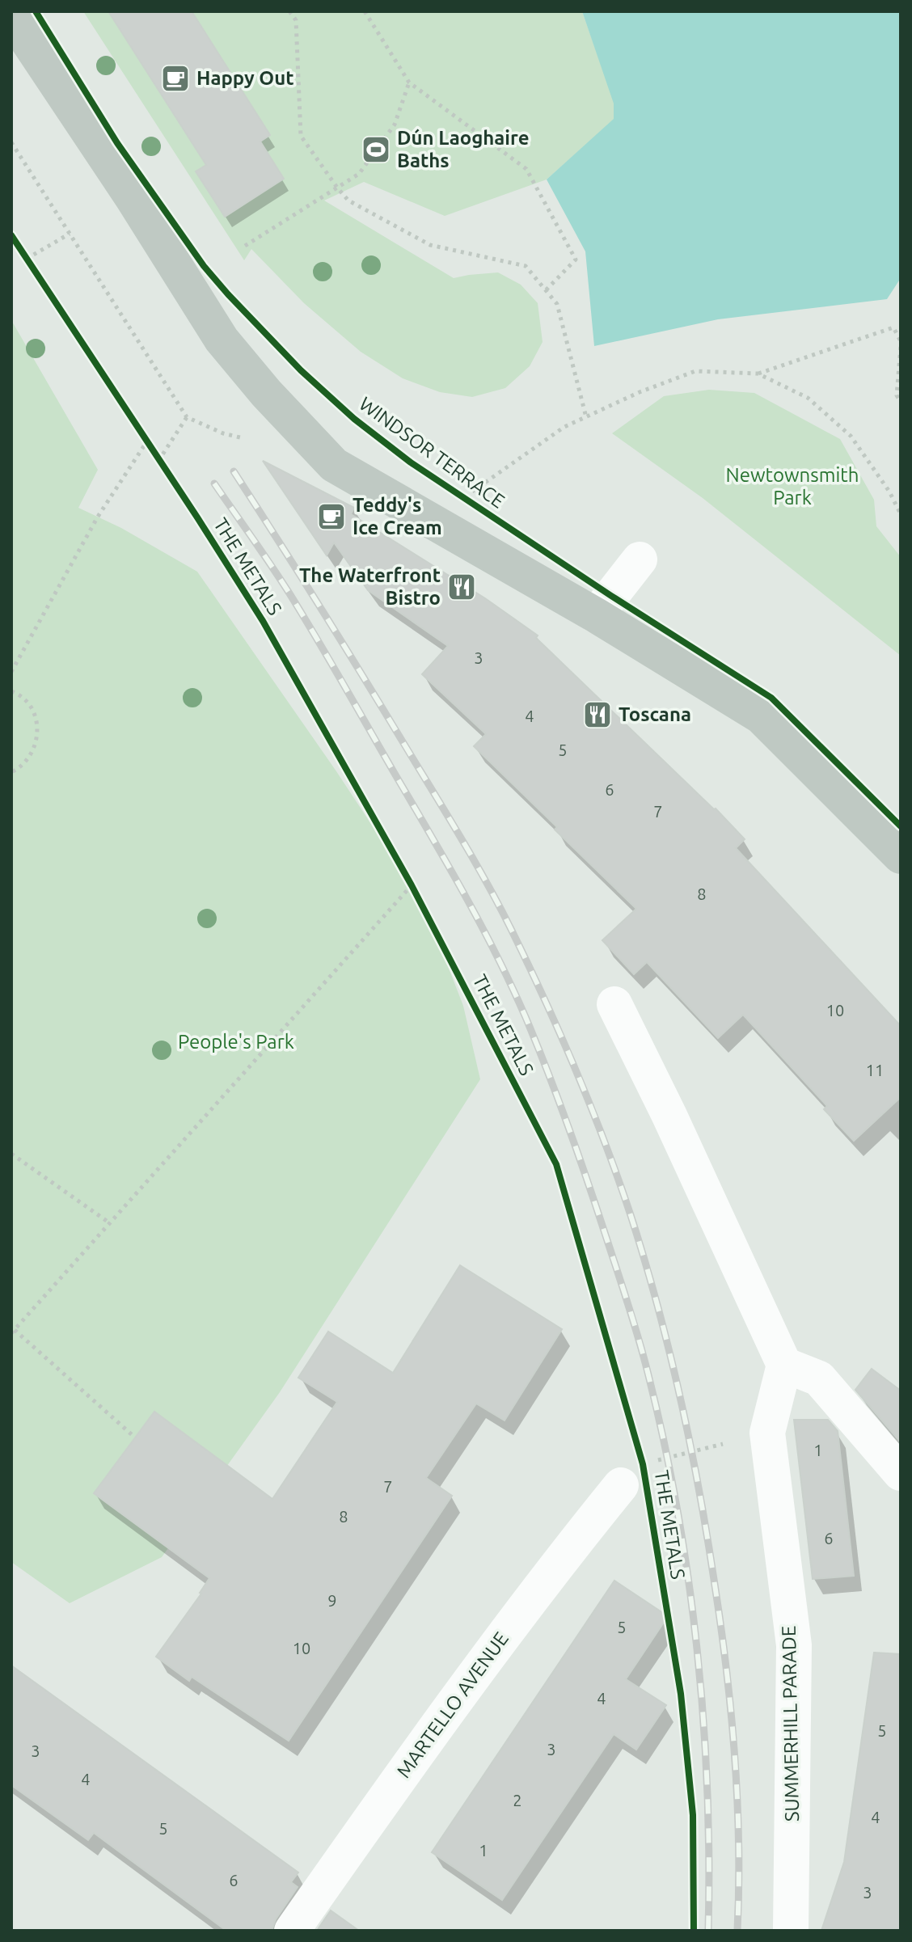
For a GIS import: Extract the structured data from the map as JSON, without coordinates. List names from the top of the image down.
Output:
{
  "streets": {
    "street": ["MARTELLO AVENUE", "SUMMERHILL PARADE"],
    "cycle path": ["WINDSOR TERRACE", "THE METALS"]
  },
  "parks": ["Newtownsmith Park", "People's Park"],
  "places": {
    "cafe": ["Happy Out", "Teddy's Ice Cream"],
    "sports": ["Dún Laoghaire Baths"],
    "restaurant": ["The Waterfront Bistro", "Toscana"]
  },
  "house_numbers": [
    "3",
    "4",
    "5",
    "6",
    "7",
    "8",
    "10",
    "11",
    "1",
    "7",
    "8",
    "6",
    "9",
    "5",
    "10",
    "4",
    "5",
    "3",
    "3",
    "4",
    "2",
    "4",
    "5",
    "1",
    "6",
    "3"
  ]
}
